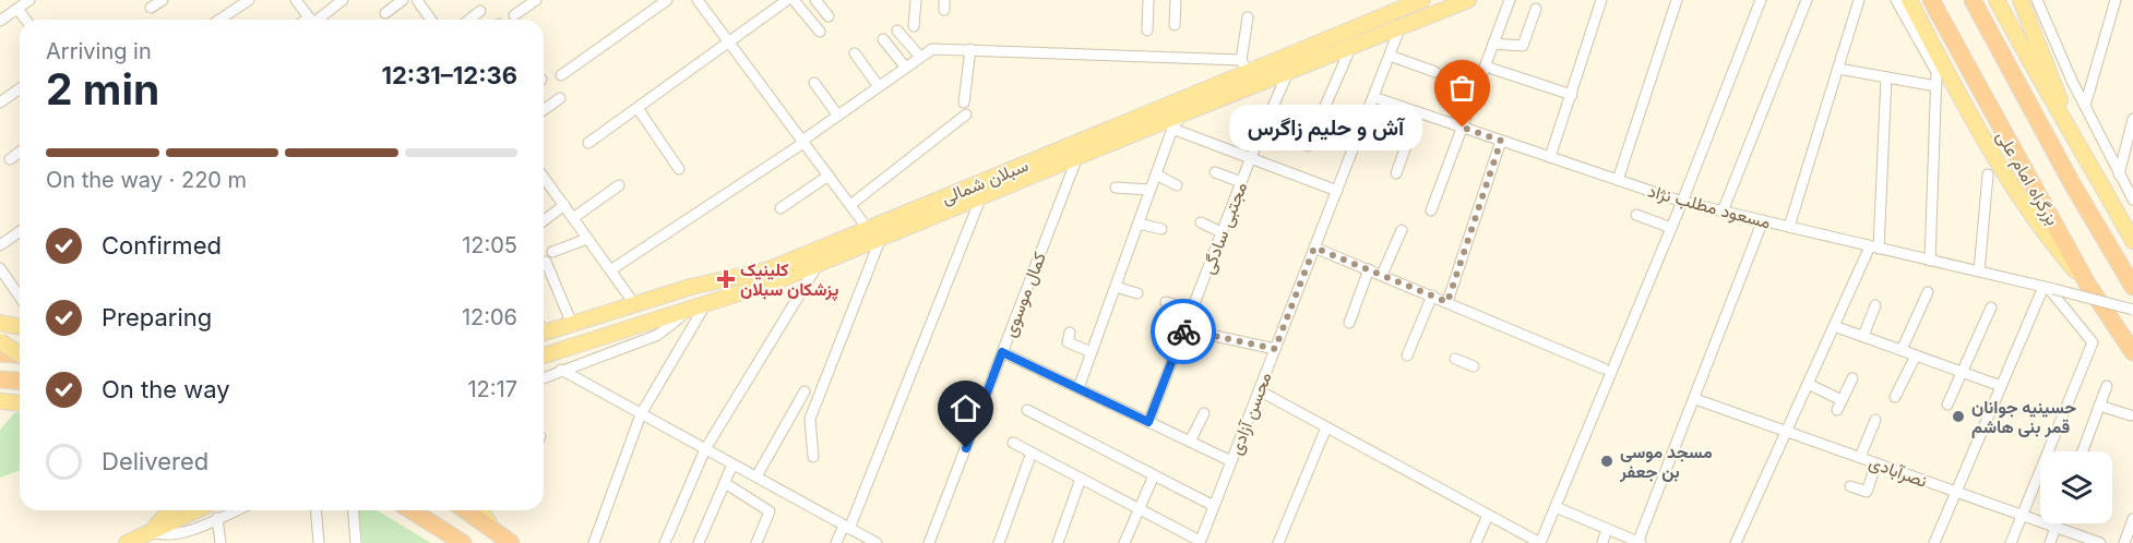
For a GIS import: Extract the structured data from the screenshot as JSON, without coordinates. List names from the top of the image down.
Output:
{
  "streets": {
    "highway": ["بزرگراه امام علی"],
    "main road": ["سبلان شمالی"],
    "street": [
      "مسعود مطلب نژاد",
      "مجتبی سادگی",
      "کمال موسوی",
      "محسن آزادی",
      "نصرآبادی"
    ]
  },
  "crossings": [
    ["سبلان شمالی", "مجتبی سادگی"],
    ["سبلان شمالی", "کمال موسوی"],
    ["سبلان شمالی", "محسن آزادی"],
    ["مسعود مطلب نژاد", "محسن آزادی"]
  ],
  "places": {
    "other": ["آش و حلیم زاگرس", "حسینیه جوانان قمر بنی هاشم", "مسجد موسی بن جعفر"],
    "health": ["کلینیک پزشکان سبلان"]
  },
  "page": {
    "heading": ["2 min", "Arriving in", "12:31–12:36"],
    "bubble": "آش و حلیم زاگرس",
    "bar": "On the way · 220 m",
    "list": [
      ["Confirmed", "12:05"],
      ["Preparing", "12:06"],
      ["On the way", "12:17"],
      "Delivered"
    ]
  }
}
